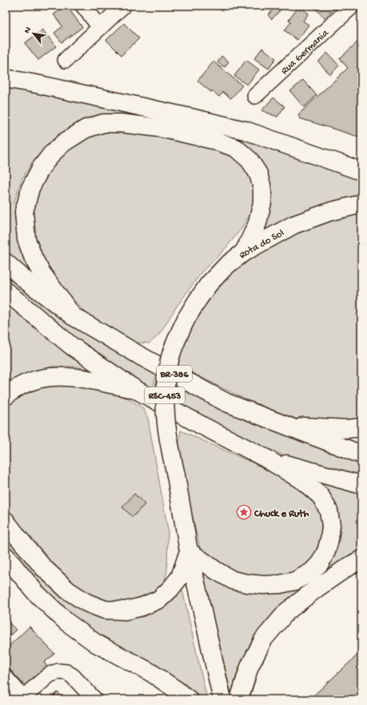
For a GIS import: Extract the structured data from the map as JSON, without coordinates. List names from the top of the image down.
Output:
{
  "streets": {
    "main road": ["Rota do Sol", "BR-386", "RSC-453"],
    "street": ["Rua Germania"]
  },
  "places": {
    "place": ["Chuck e Ruth"]
  },
  "north": "top left"
}
